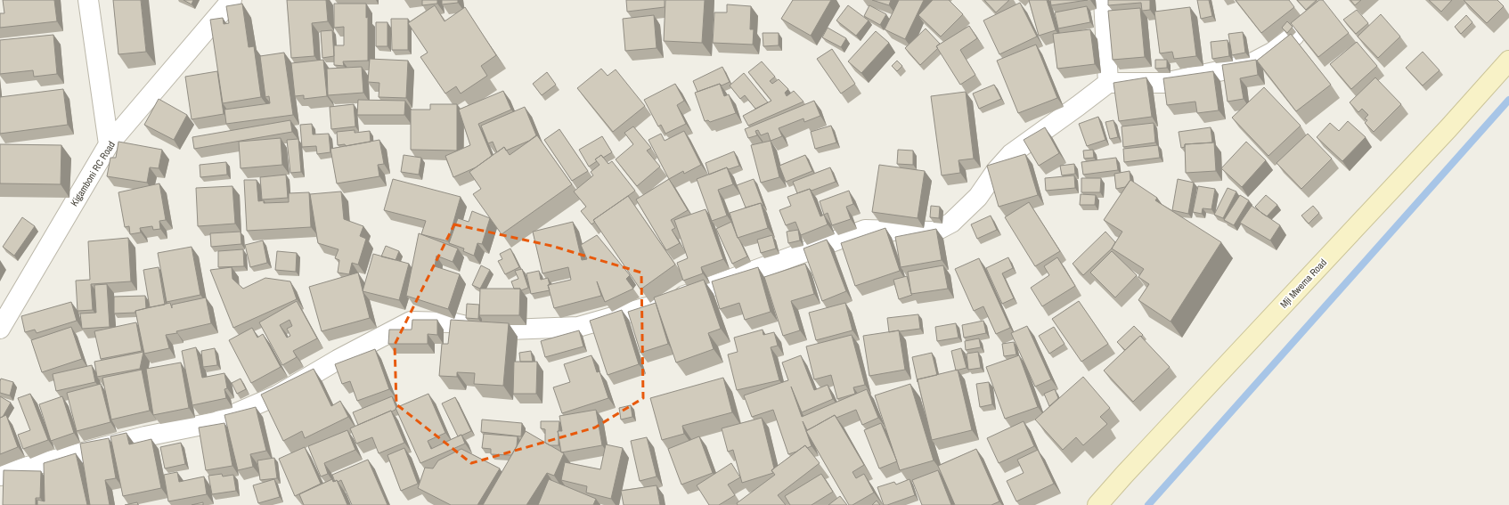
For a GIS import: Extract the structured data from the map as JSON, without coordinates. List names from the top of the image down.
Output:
{
  "streets": {
    "main road": ["Mji Mwema Road"],
    "street": ["Kigamboni RC Road"]
  }
}
